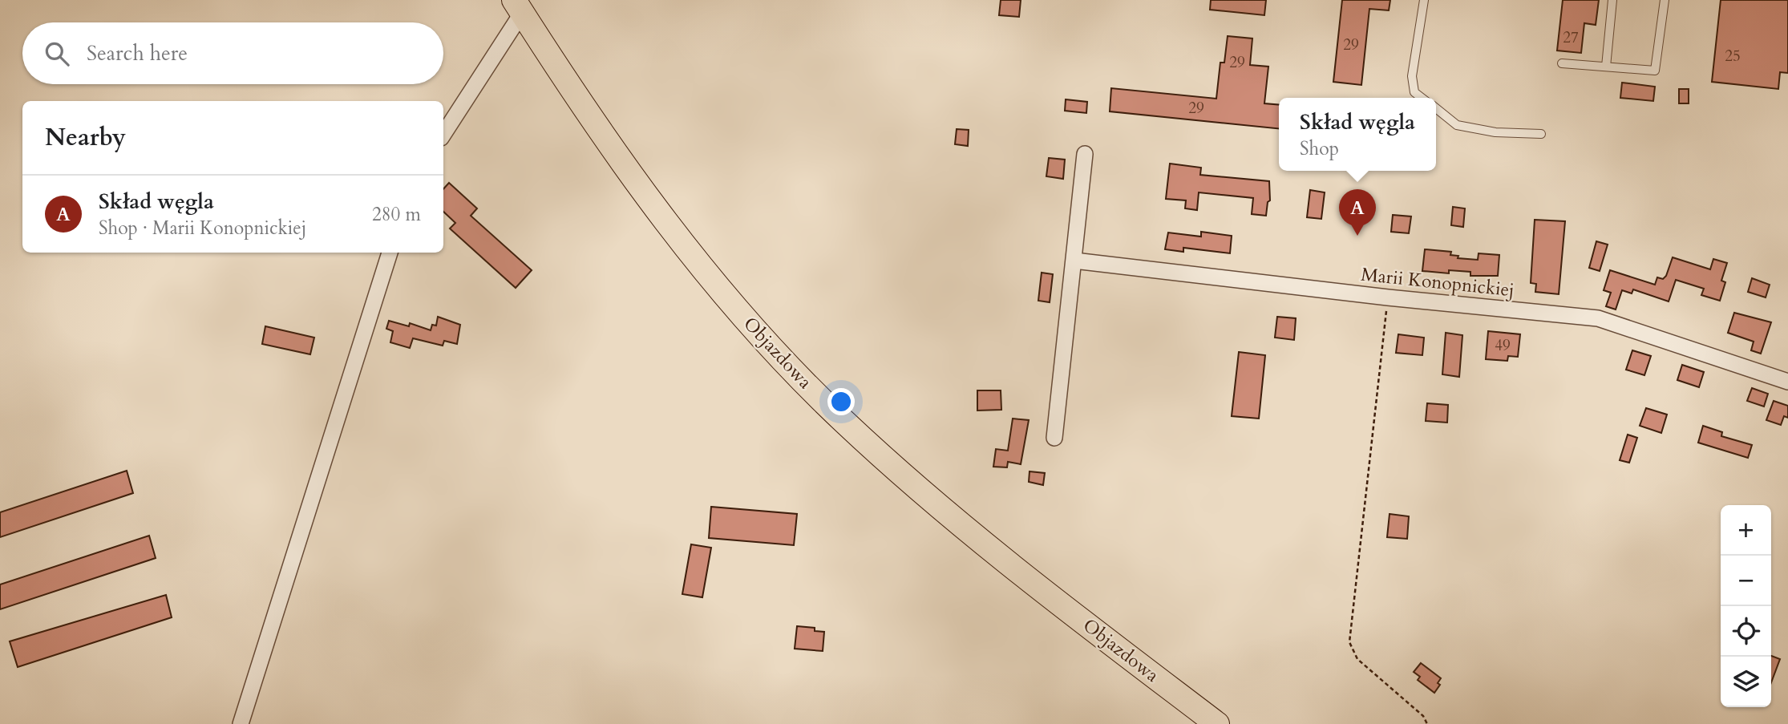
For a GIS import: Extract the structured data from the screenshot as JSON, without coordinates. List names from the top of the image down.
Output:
{
  "streets": {
    "main road": ["Objazdowa"],
    "street": ["Marii Konopnickiej"]
  },
  "house_numbers": [
    "27",
    "29",
    "25",
    "29",
    "29",
    "49"
  ],
  "page": {
    "search": "Search here",
    "popup": ["Skład węgla", "Shop"],
    "heading": "Nearby",
    "list": [
      {
        "mark": "A",
        "name": "Skład węgla",
        "note": "Shop · Marii Konopnickiej",
        "value": "280 m"
      }
    ],
    "pins": "A",
    "map_buttons": ["+", "−"]
  }
}
